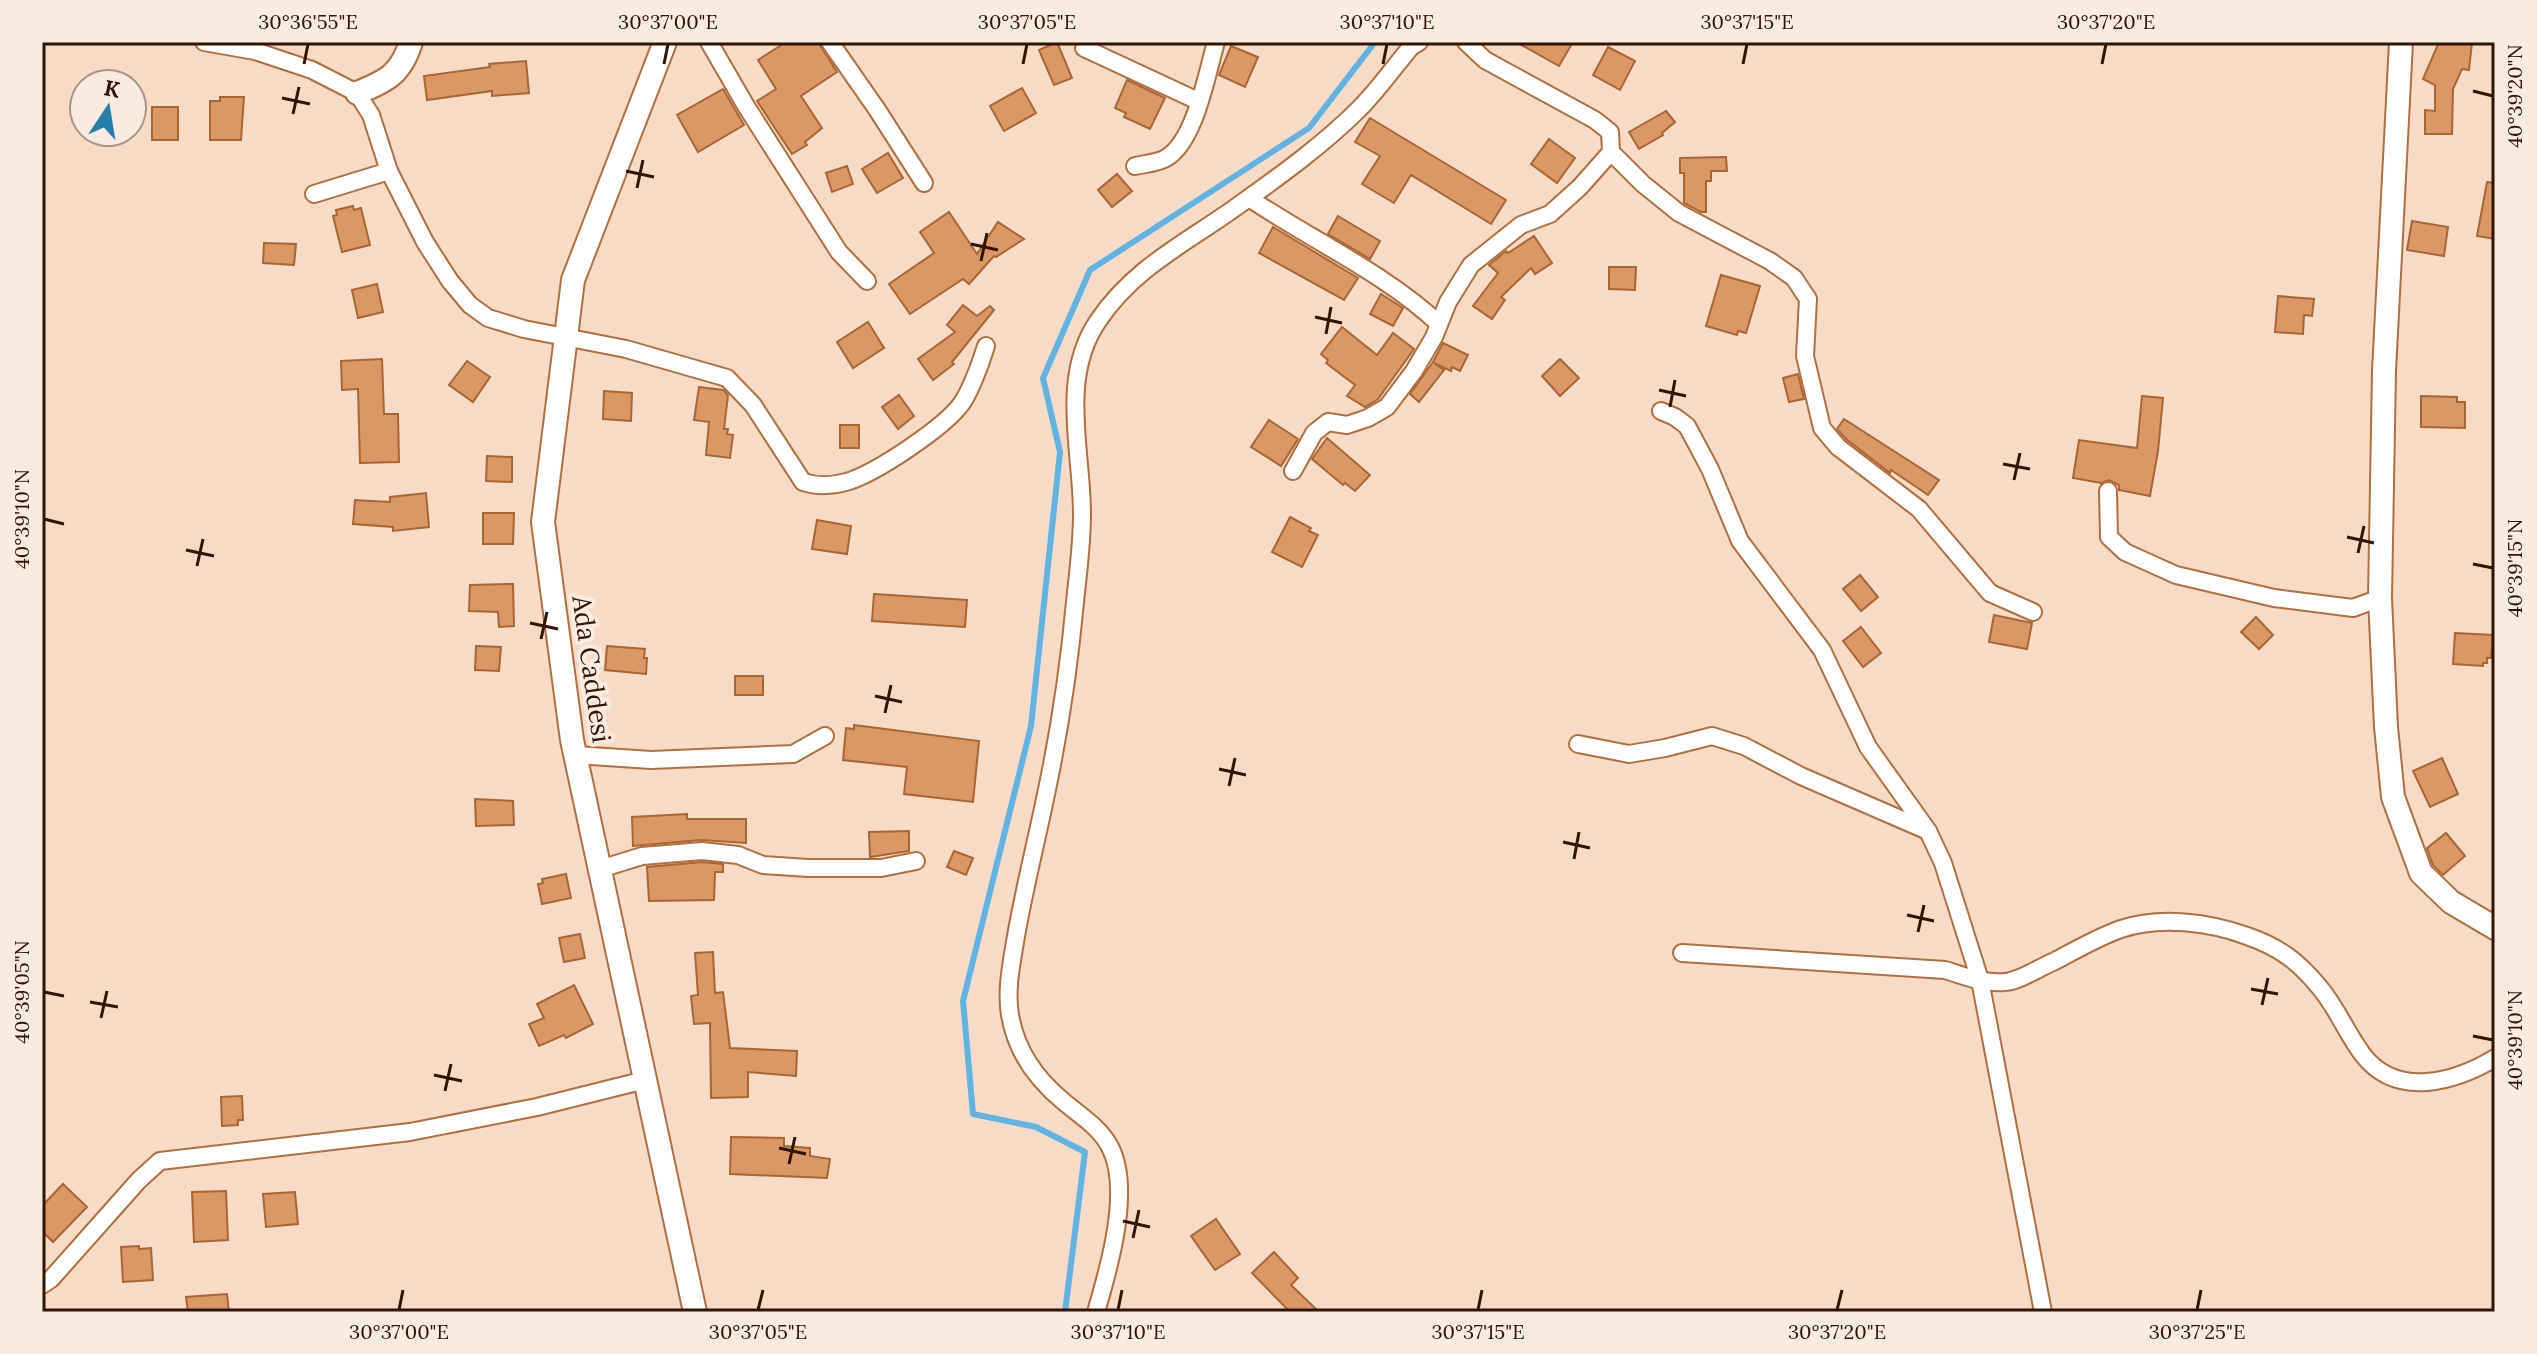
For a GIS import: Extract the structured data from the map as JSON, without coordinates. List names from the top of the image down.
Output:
{
  "streets": {
    "main road": ["Ada Caddesi"]
  },
  "north": "top",
  "coordinates": [
    "30°36'55\"E",
    "30°37'00\"E",
    "30°37'05\"E",
    "30°37'10\"E",
    "30°37'15\"E",
    "30°37'20\"E",
    "40°39'20\"N",
    "40°39'10\"N",
    "40°39'15\"N",
    "40°39'05\"N",
    "30°37'25\"E"
  ]
}
